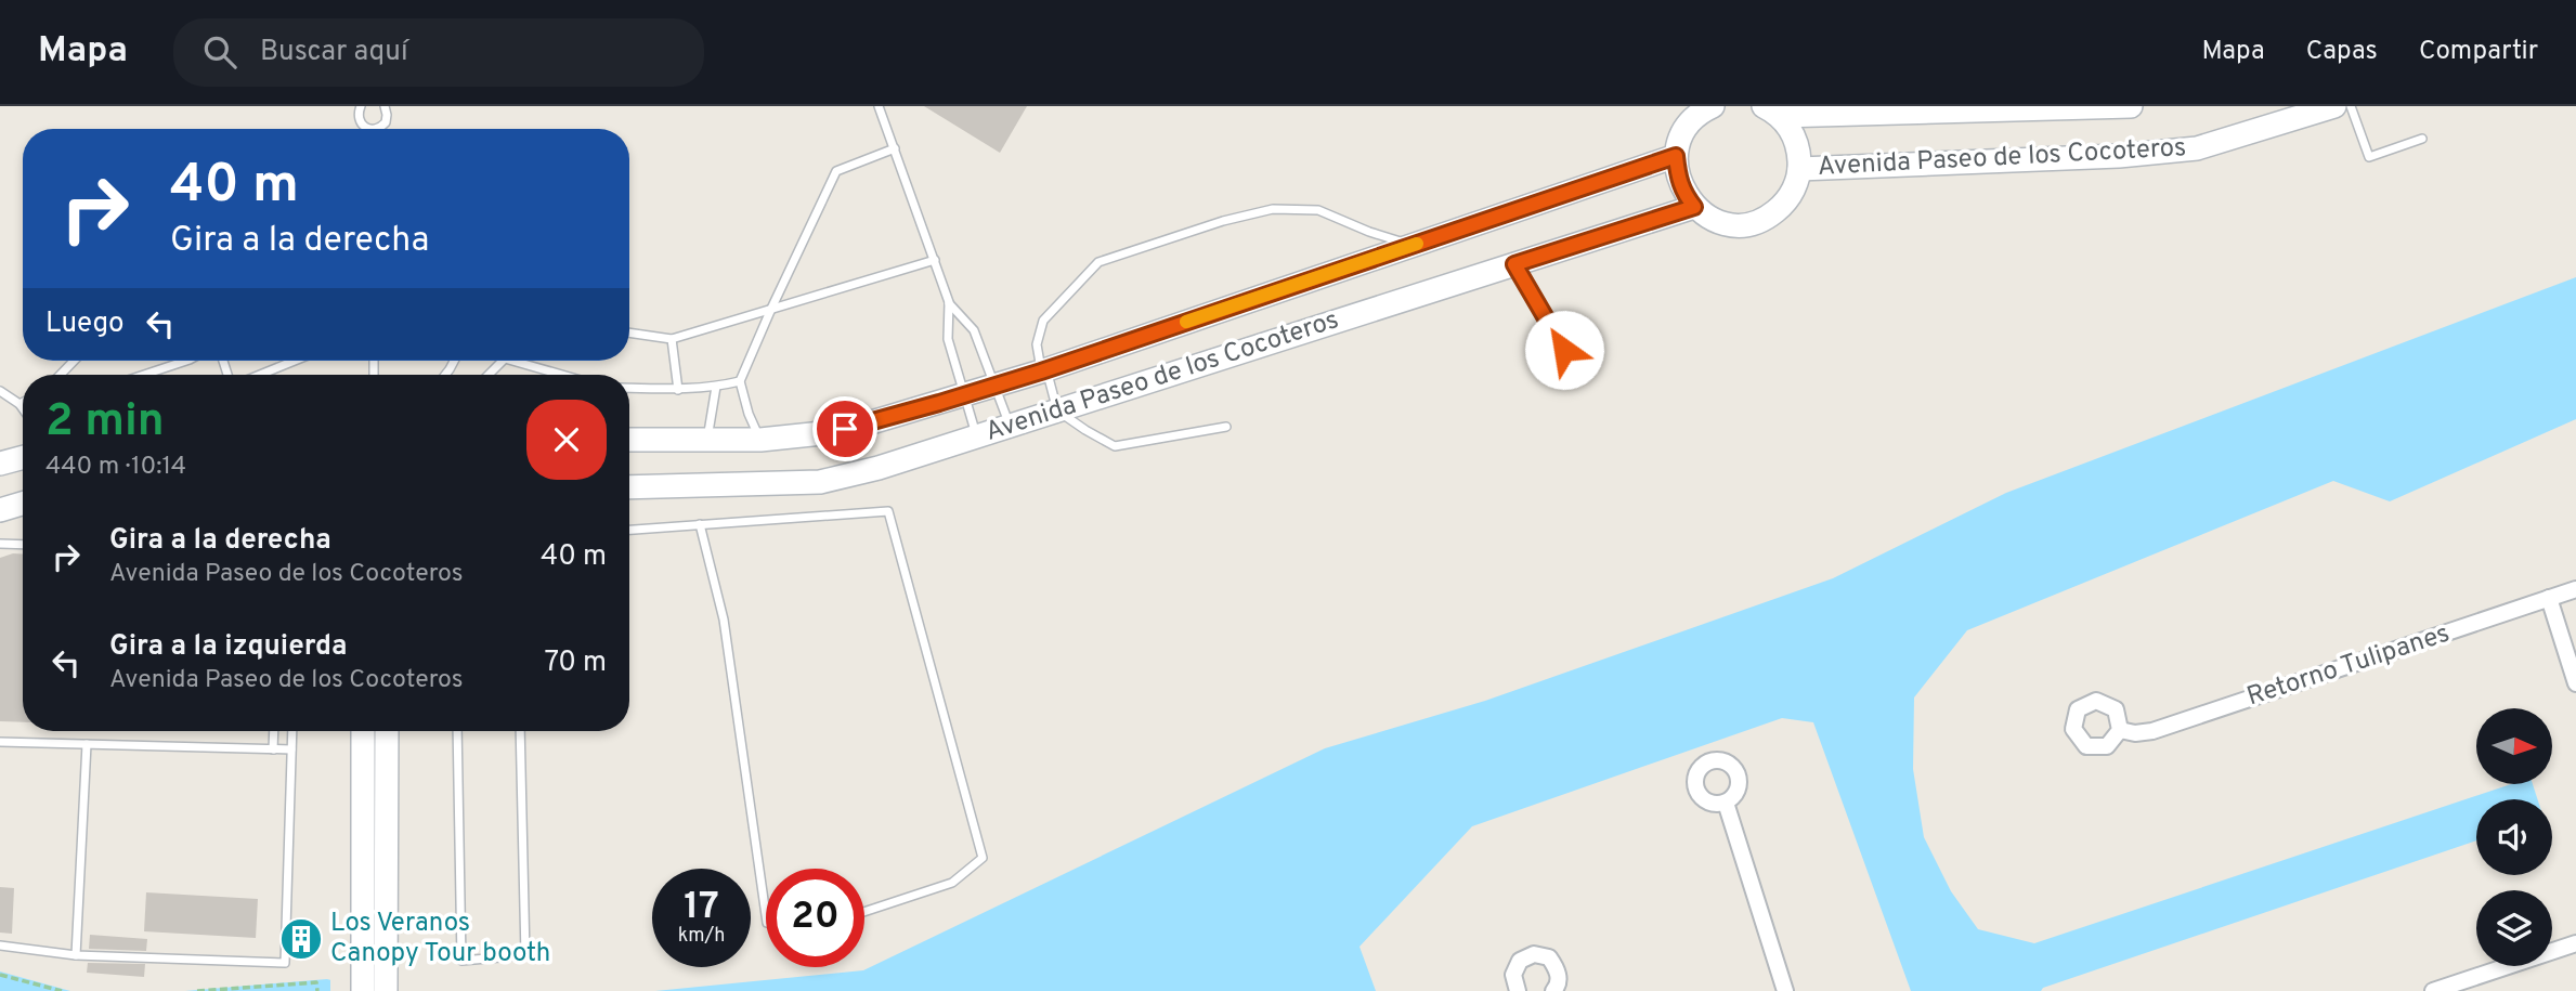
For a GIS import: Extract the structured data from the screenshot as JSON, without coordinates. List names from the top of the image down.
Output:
{
  "streets": {
    "street": ["Avenida Paseo de los Cocoteros", "Retorno Tulipanes"]
  },
  "places": {
    "building": ["Los Veranos Canopy Tour booth"]
  },
  "north": "right",
  "page": {
    "header": "Mapa",
    "search": "Buscar aquí",
    "nav": ["Mapa", "Capas", "Compartir"],
    "turn": ["40 m", "Gira a la derecha"],
    "then": "Luego",
    "heading": ["2 min", "440 m · 10:14"],
    "list": [
      {
        "name": "Gira a la derecha",
        "note": "Avenida Paseo de los Cocoteros",
        "value": "40 m"
      },
      {
        "name": "Gira a la izquierda",
        "note": "Avenida Paseo de los Cocoteros",
        "value": "70 m"
      }
    ],
    "speed": "17 km/h",
    "limit": "20"
  }
}
